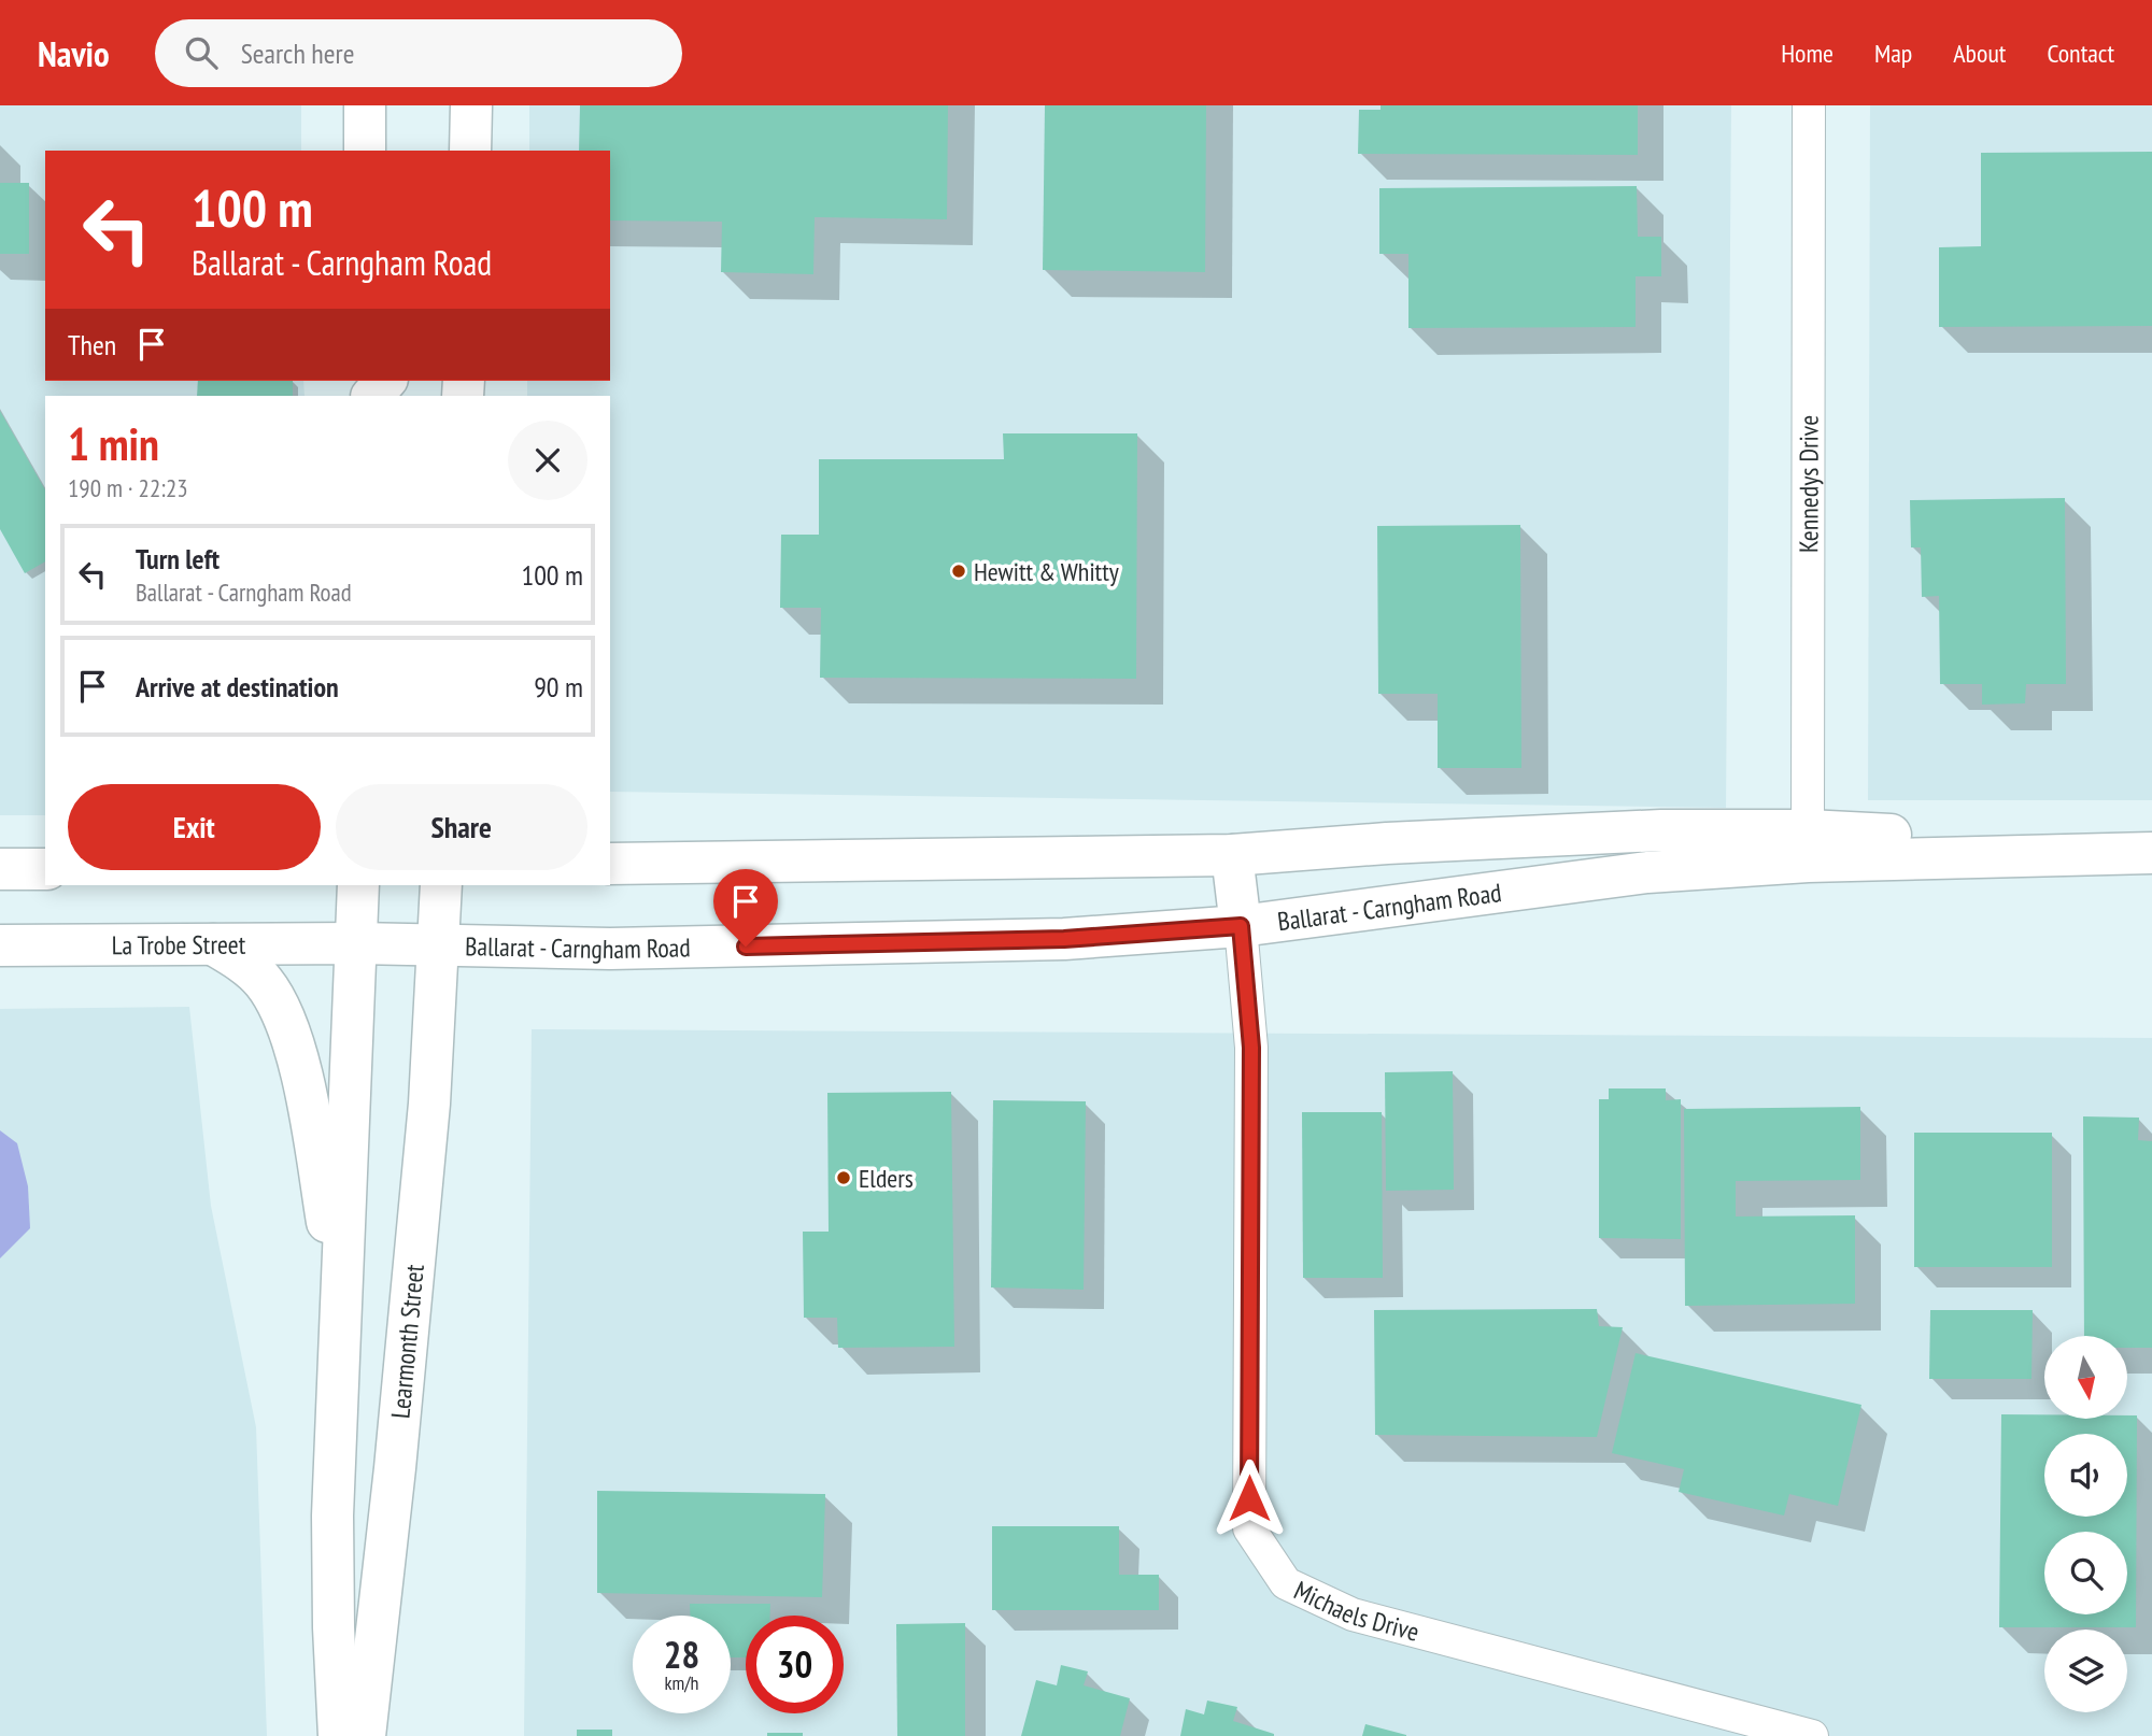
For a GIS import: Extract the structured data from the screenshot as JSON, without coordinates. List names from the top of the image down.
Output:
{
  "streets": {
    "main road": ["Ballarat - Carngham Road", "La Trobe Street", "Learmonth Street"],
    "street": ["Kennedys Drive", "Michaels Drive"]
  },
  "crossings": [
    ["Kennedys Drive", "Ballarat - Carngham Road"],
    ["Ballarat - Carngham Road", "La Trobe Street"],
    ["Ballarat - Carngham Road", "Learmonth Street"],
    ["Ballarat - Carngham Road", "Michaels Drive"]
  ],
  "places": ["Hewitt & Whitty", "Elders"],
  "north": "bottom",
  "page": {
    "header": "Navio",
    "search": "Search here",
    "nav": [
      "Home",
      "Map",
      "About",
      "Contact"
    ],
    "turn": ["100 m", "Ballarat - Carngham Road"],
    "then": "Then",
    "heading": ["1 min", "190 m · 22:23"],
    "list": [
      {
        "name": "Turn left",
        "note": "Ballarat - Carngham Road",
        "value": "100 m"
      },
      {
        "name": "Arrive at destination",
        "value": "90 m"
      }
    ],
    "buttons": ["Exit", "Share"],
    "speed": "28 km/h",
    "limit": "30"
  }
}
